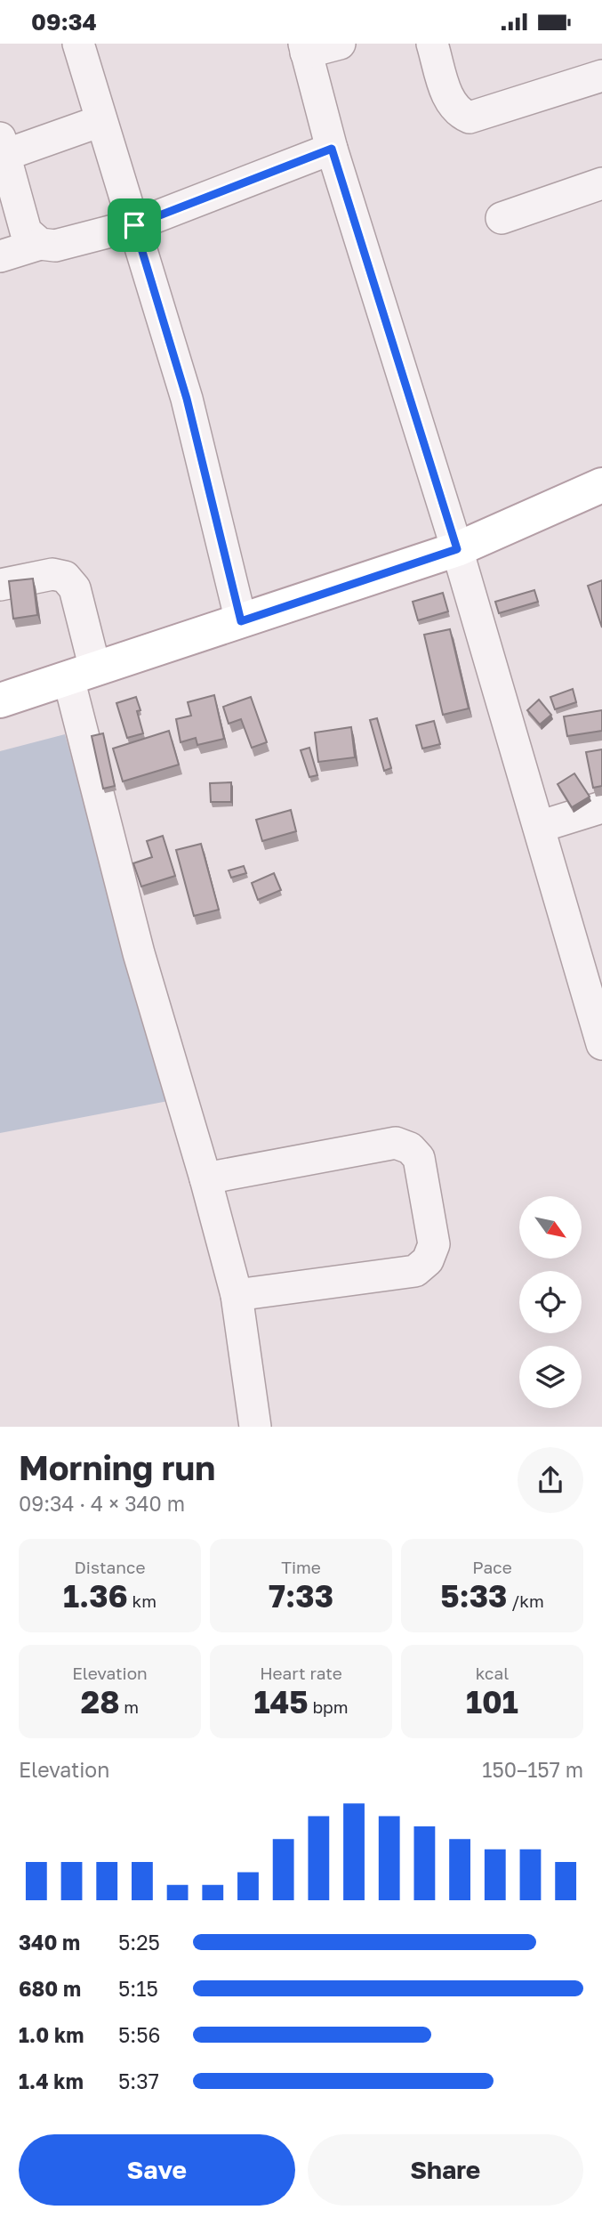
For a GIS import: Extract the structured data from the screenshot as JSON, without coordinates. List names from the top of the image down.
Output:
{
  "north": "bottom right",
  "page": {
    "status": "09:34",
    "heading": ["Morning run", "09:34 · 4 × 340 m"],
    "stats": [
      ["Distance", "1.36 km"],
      ["Time", "7:33"],
      ["Pace", "5:33 /km"],
      ["Elevation", "28 m"],
      ["Heart rate", "145 bpm"],
      ["kcal", "101"]
    ],
    "chart": ["Elevation", "150–157 m"],
    "list": [
      {
        "name": "340 m",
        "note": "5:25"
      },
      {
        "name": "680 m",
        "note": "5:15"
      },
      {
        "name": "1.0 km",
        "note": "5:56"
      },
      {
        "name": "1.4 km",
        "note": "5:37"
      }
    ],
    "buttons": ["Save", "Share"]
  }
}
